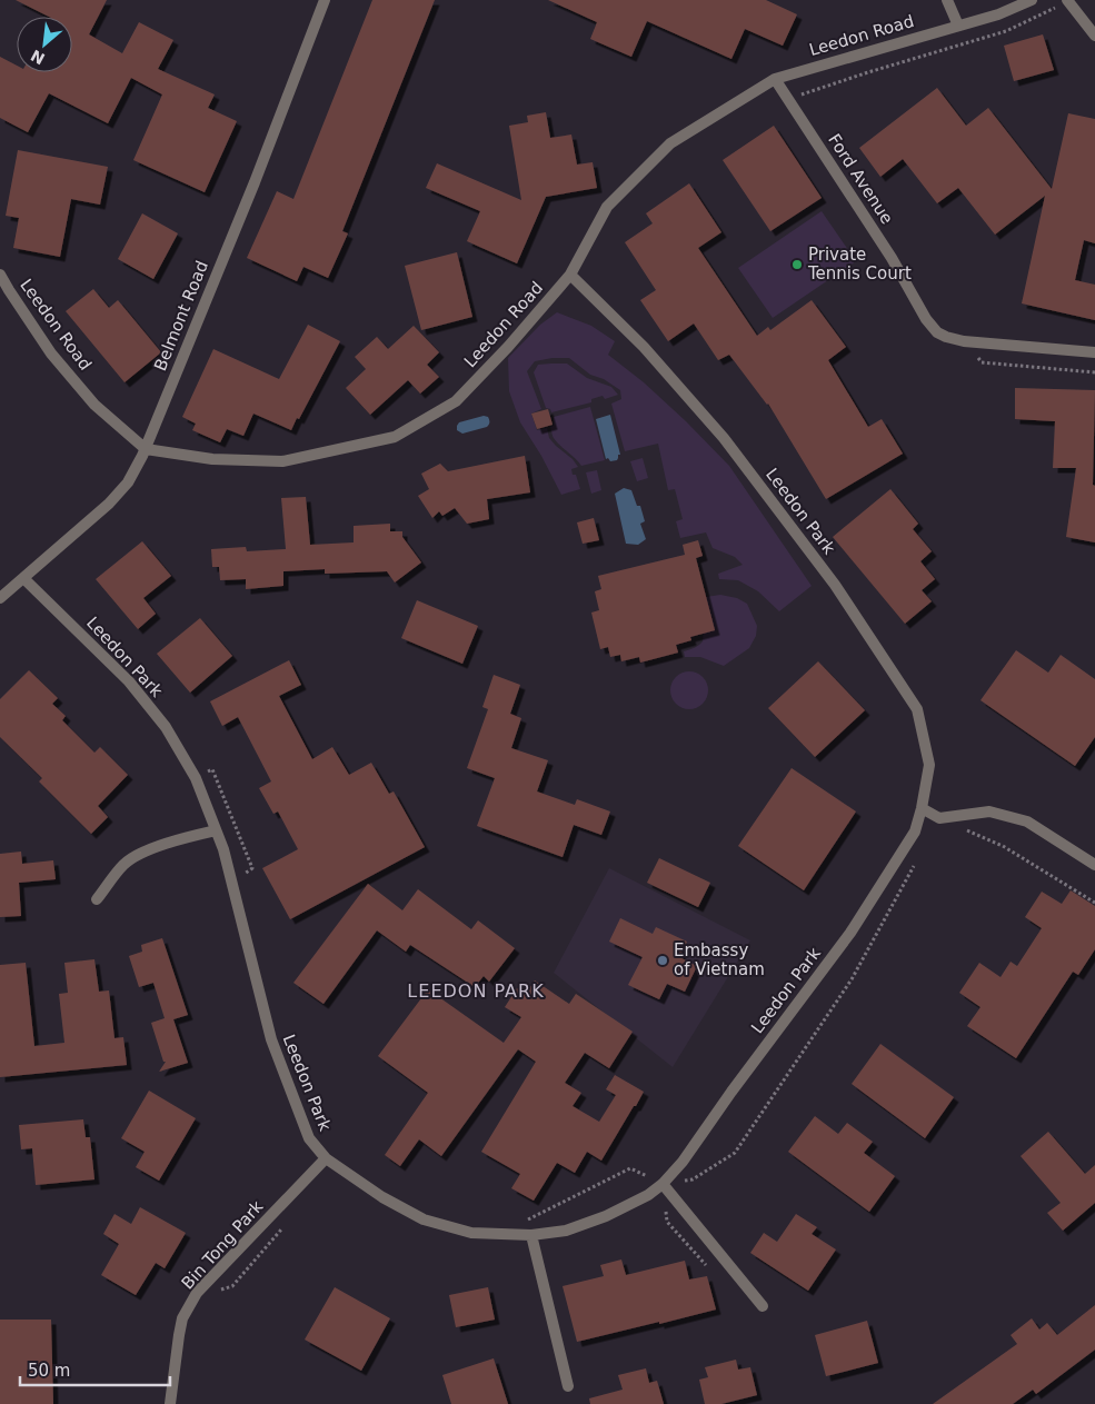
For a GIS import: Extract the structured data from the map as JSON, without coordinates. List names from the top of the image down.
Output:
{
  "streets": {
    "street": [
      "Leedon Road",
      "Ford Avenue",
      "Belmont Road",
      "Leedon Park",
      "Bin Tong Park"
    ]
  },
  "crossings": [
    ["Leedon Road", "Ford Avenue"],
    ["Leedon Road", "Belmont Road"],
    ["Leedon Road", "Leedon Park"],
    ["Belmont Road", "Leedon Park"],
    ["Leedon Park", "Bin Tong Park"]
  ],
  "districts": ["LEEDON PARK"],
  "places": ["Private Tennis Court", "Embassy of Vietnam"],
  "scale_bar": "50 m",
  "north": "bottom left"
}
